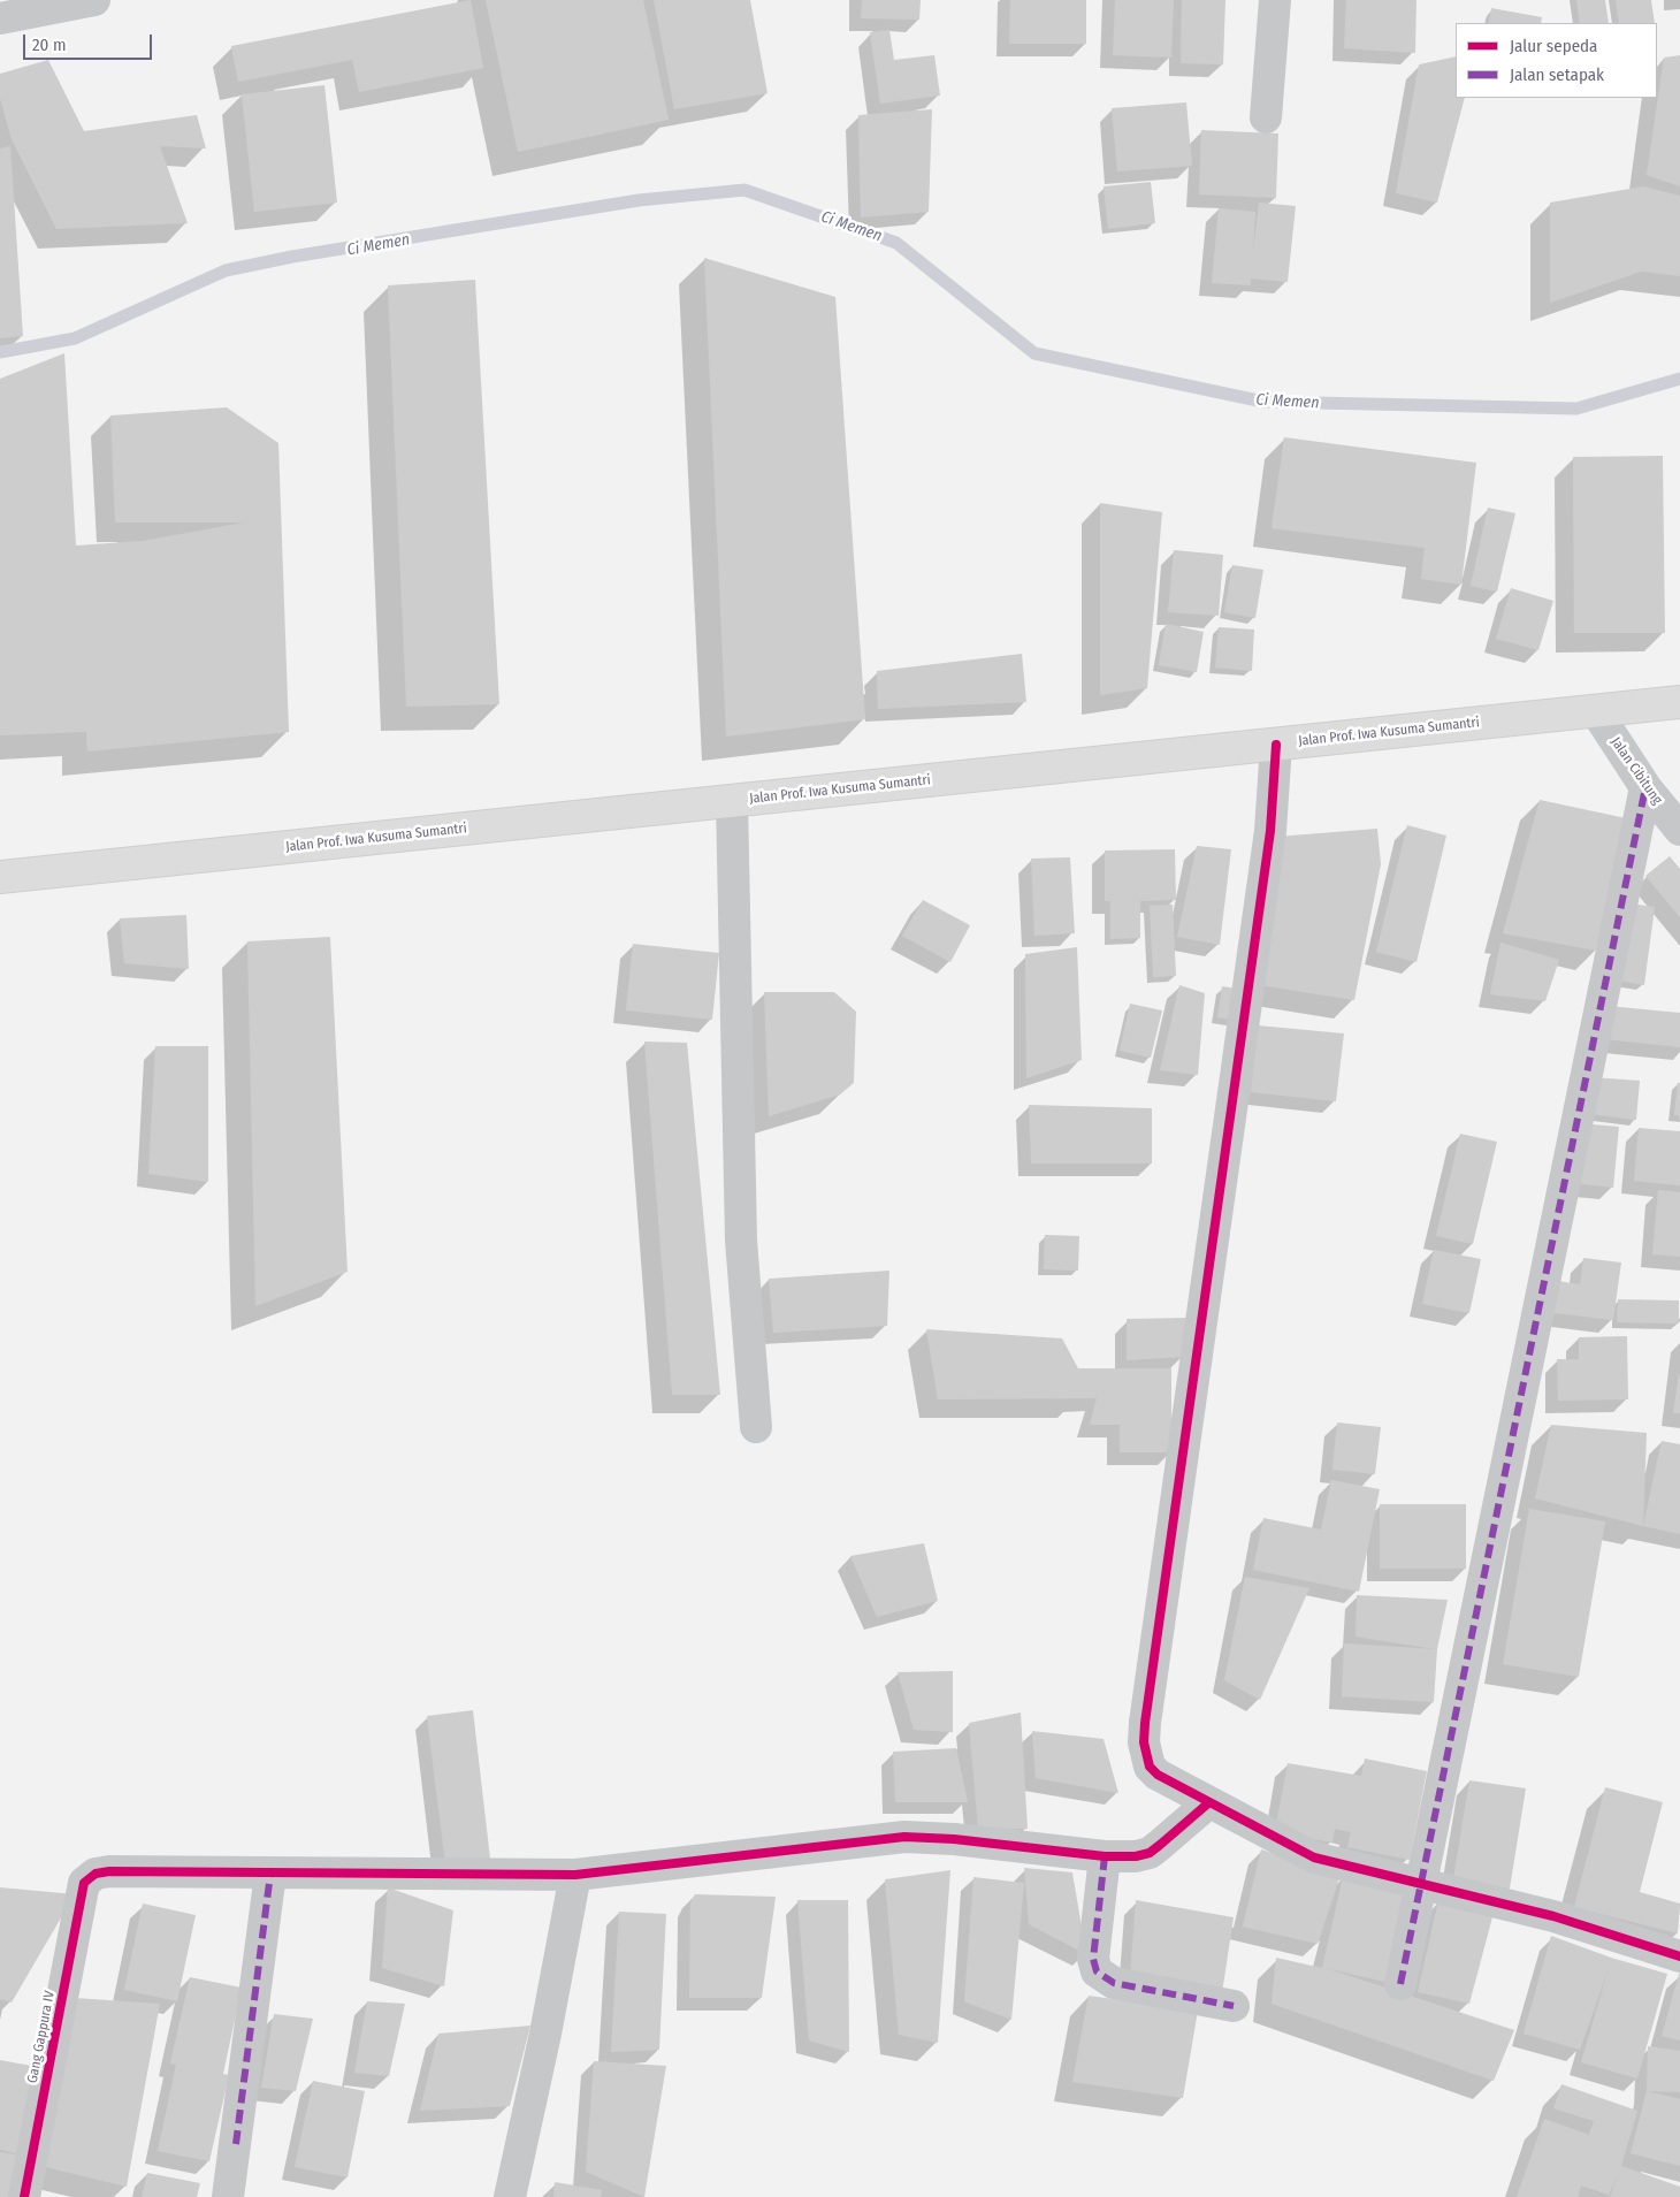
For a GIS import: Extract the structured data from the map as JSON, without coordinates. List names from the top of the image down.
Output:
{
  "streets": {
    "main road": ["Jalan Prof. Iwa Kusuma Sumantri"],
    "street": ["Jalan Cibitung", "Gang Gappura IV"]
  },
  "crossings": [
    ["Jalan Prof. Iwa Kusuma Sumantri", "Jalan Cibitung"]
  ],
  "water": ["Ci Memen"],
  "legend": ["Jalur sepeda", "Jalan setapak"],
  "scale_bar": "20 m"
}
